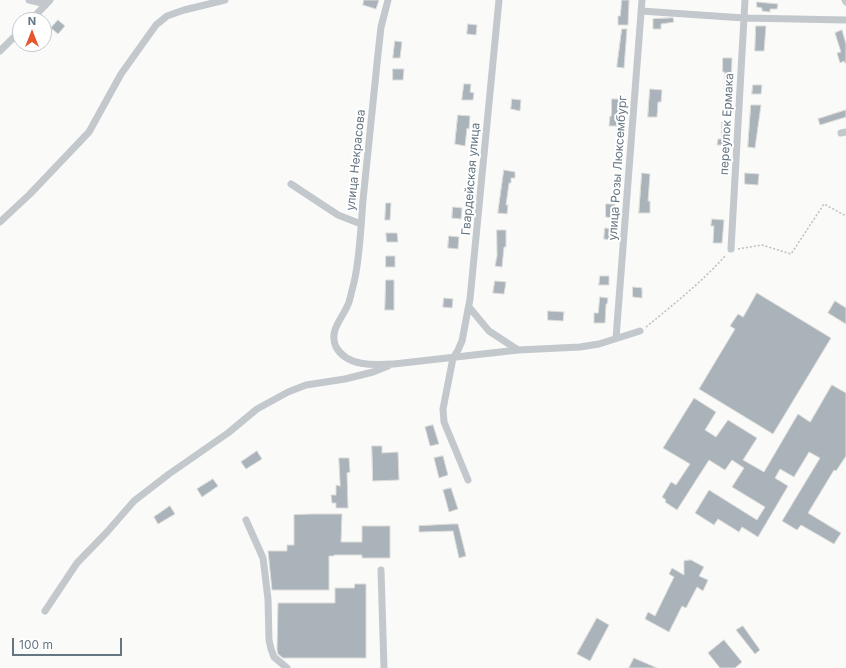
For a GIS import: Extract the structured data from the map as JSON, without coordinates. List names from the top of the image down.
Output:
{
  "streets": {
    "street": [
      "переулок Ермака",
      "улица Некрасова",
      "улица Розы Люксембург",
      "Гвардейская улица"
    ]
  },
  "scale_bar": "100 m",
  "north": "top"
}
